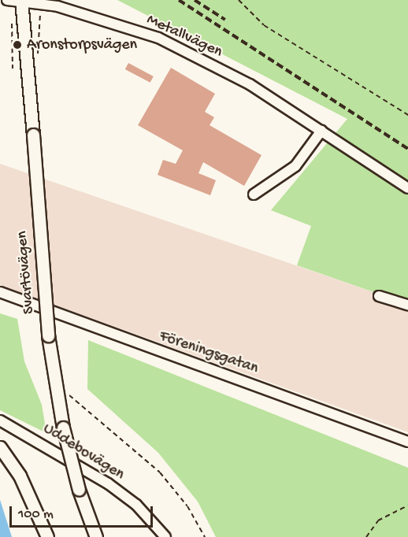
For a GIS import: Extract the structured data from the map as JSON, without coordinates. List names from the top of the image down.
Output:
{
  "streets": {
    "main road": ["Svartövägen"],
    "street": ["Metallvägen", "Föreningsgatan", "Uddebovägen"]
  },
  "crossings": [
    ["Metallvägen", "Svartövägen"]
  ],
  "places": ["Aronstorpsvägen"],
  "scale_bar": "100 m"
}
